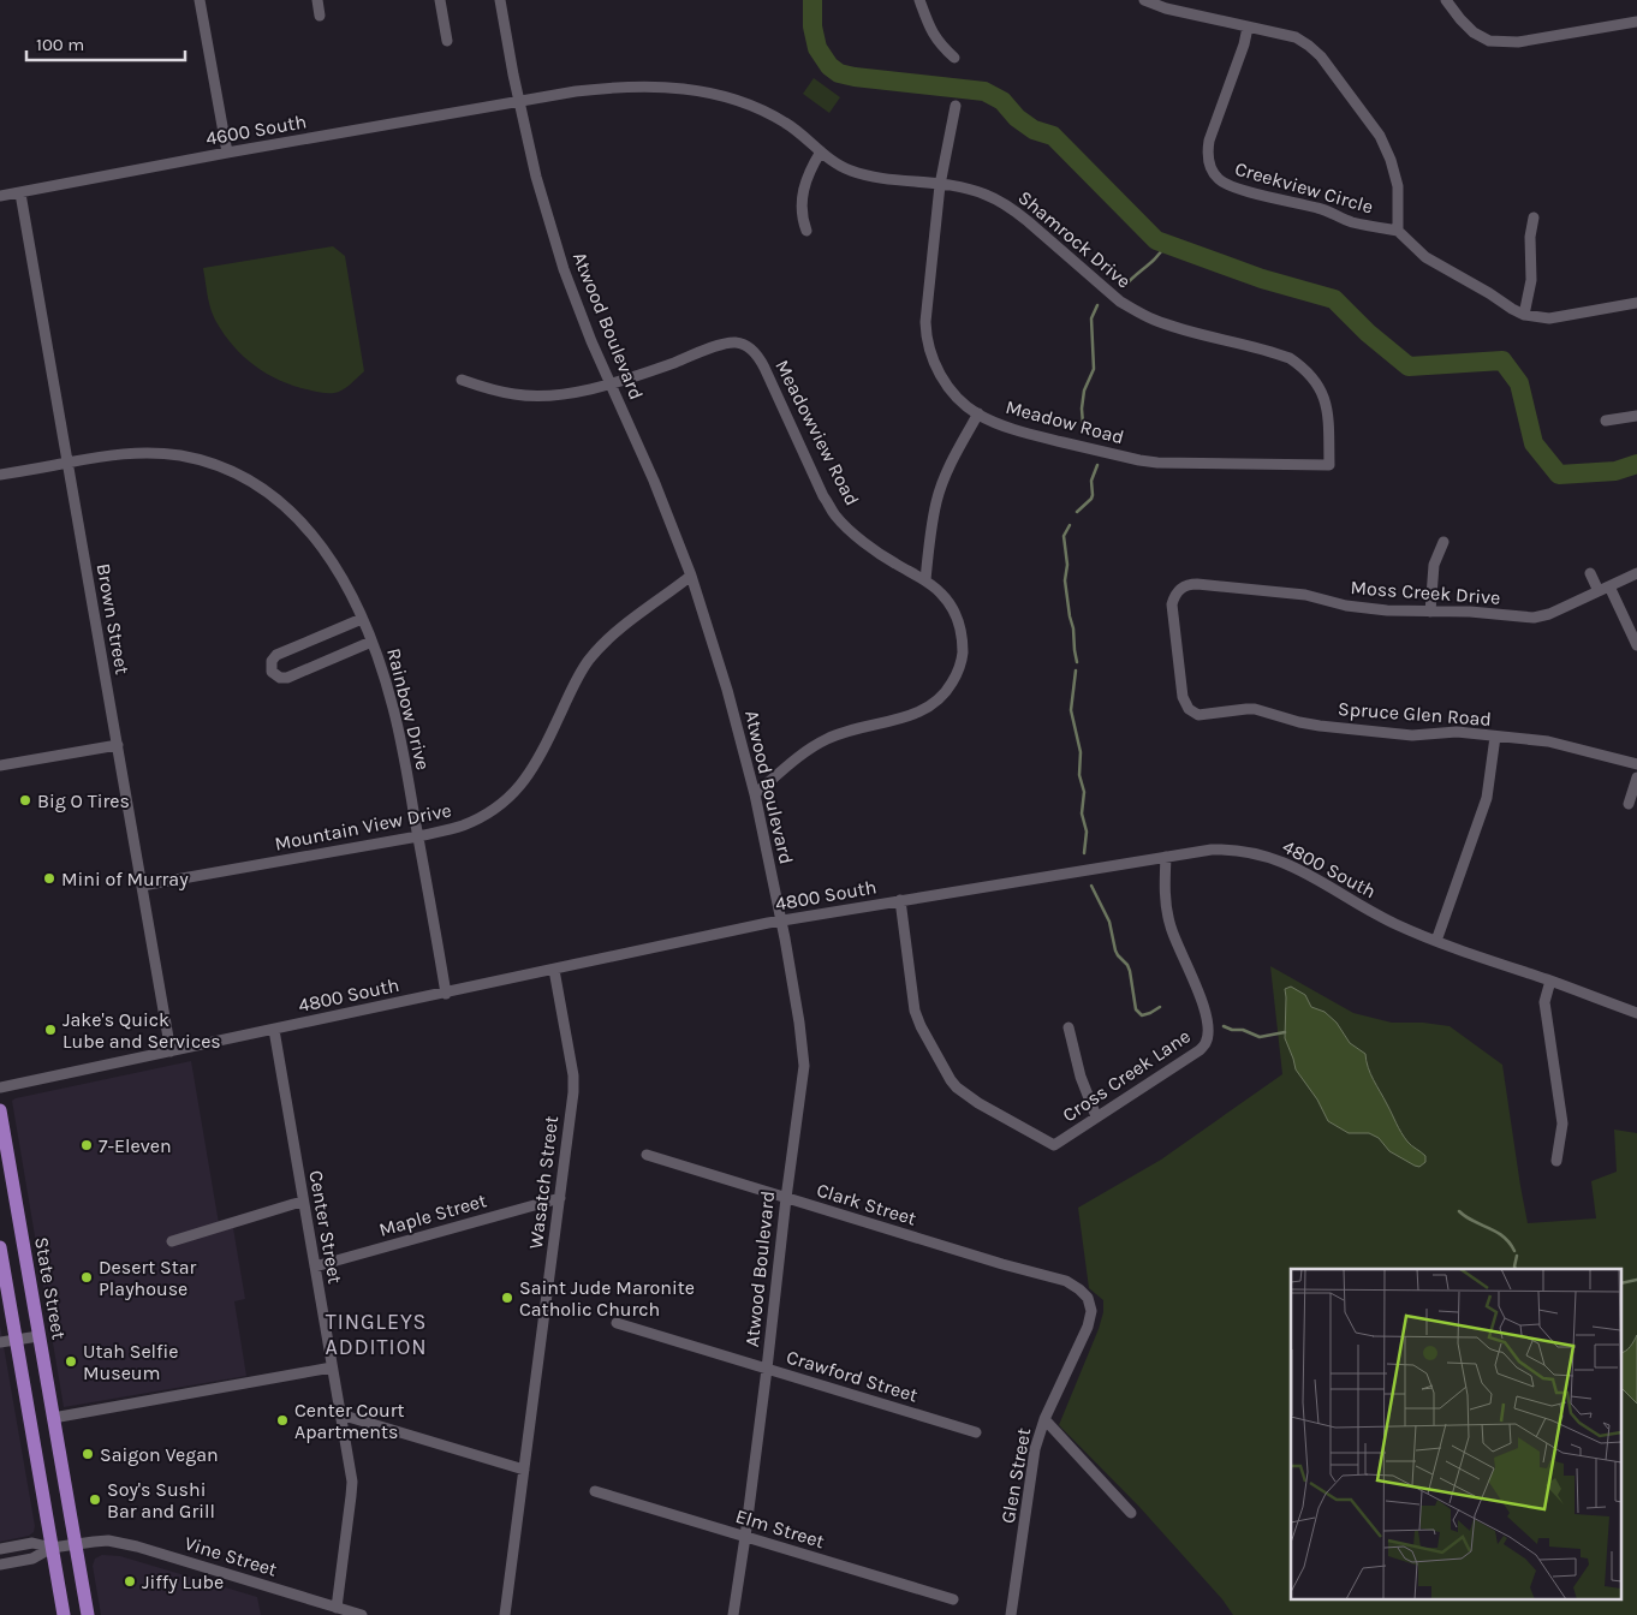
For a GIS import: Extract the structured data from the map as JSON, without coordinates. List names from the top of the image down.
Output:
{
  "streets": {
    "main road": ["State Street"],
    "street": [
      "4600 South",
      "Creekview Circle",
      "Shamrock Drive",
      "Atwood Boulevard",
      "Meadow Road",
      "Meadowview Road",
      "Moss Creek Drive",
      "Brown Street",
      "Rainbow Drive",
      "Spruce Glen Road",
      "Mountain View Drive",
      "4800 South",
      "Cross Creek Lane",
      "Wasatch Street",
      "Clark Street",
      "Maple Street",
      "Center Street",
      "Crawford Street",
      "Glen Street",
      "Elm Street",
      "Vine Street"
    ]
  },
  "crossings": [
    ["4600 South", "Shamrock Drive"],
    ["4600 South", "Atwood Boulevard"],
    ["4600 South", "Brown Street"],
    ["Shamrock Drive", "Atwood Boulevard"],
    ["Shamrock Drive", "Meadow Road"],
    ["Atwood Boulevard", "Meadowview Road"],
    ["Atwood Boulevard", "Mountain View Drive"],
    ["Atwood Boulevard", "4800 South"],
    ["Atwood Boulevard", "Clark Street"],
    ["Atwood Boulevard", "Crawford Street"],
    ["Atwood Boulevard", "Elm Street"],
    ["Moss Creek Drive", "Spruce Glen Road"],
    ["Brown Street", "Rainbow Drive"],
    ["Brown Street", "Mountain View Drive"],
    ["Brown Street", "4800 South"],
    ["Rainbow Drive", "Mountain View Drive"],
    ["Rainbow Drive", "4800 South"],
    ["4800 South", "Cross Creek Lane"],
    ["4800 South", "Wasatch Street"],
    ["4800 South", "Center Street"],
    ["Wasatch Street", "Maple Street"],
    ["Clark Street", "Glen Street"],
    ["Maple Street", "Center Street"],
    ["Center Street", "Vine Street"],
    ["State Street", "Vine Street"]
  ],
  "districts": ["TINGLEYS ADDITION"],
  "places": [
    "Big O Tires",
    "Mini of Murray",
    "Jake's Quick Lube and Services",
    "7-Eleven",
    "Desert Star Playhouse",
    "Saint Jude Maronite Catholic Church",
    "Utah Selfie Museum",
    "Center Court Apartments",
    "Saigon Vegan",
    "Soy's Sushi Bar and Grill",
    "Jiffy Lube"
  ],
  "scale_bar": "100 m"
}
